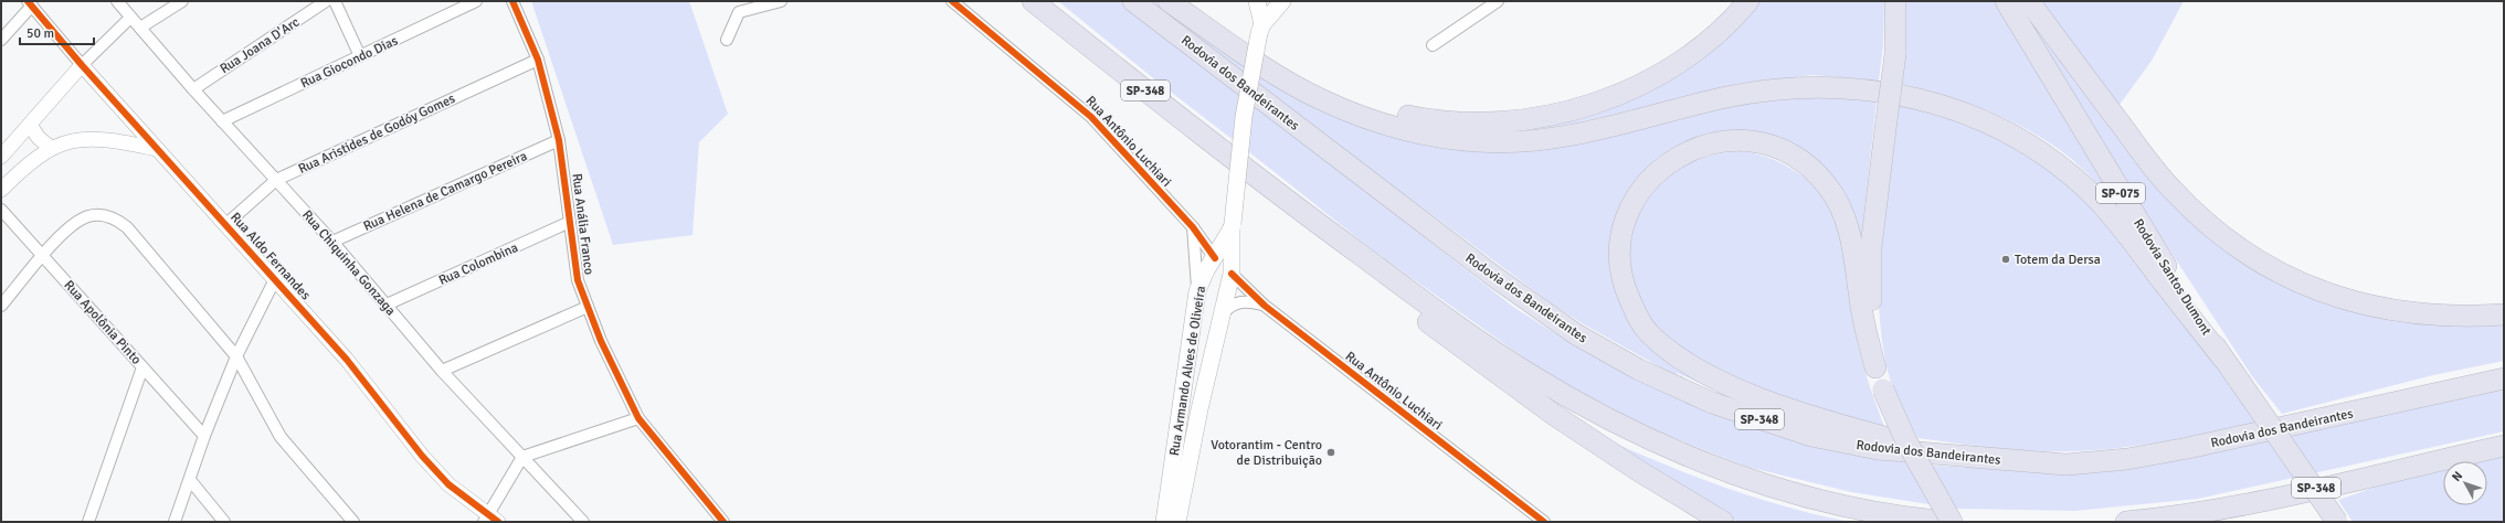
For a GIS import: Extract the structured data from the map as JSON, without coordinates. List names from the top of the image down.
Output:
{
  "streets": {
    "highway": [
      "Rodovia dos Bandeirantes",
      "SP-348",
      "SP-075",
      "Rodovia Santos Dumont"
    ],
    "main road": ["Rua Armando Alves de Oliveira"],
    "street": [
      "Rua Joana D'Arc",
      "Rua Giocondo Dias",
      "Rua Aristides de Godóy Gomes",
      "Rua Antônio Luchiari",
      "Rua Helena de Camargo Pereira",
      "Rua Anália Franco",
      "Rua Aldo Fernandes",
      "Rua Chiquinha Gonzaga",
      "Rua Colombina",
      "Rua Apolônia Pinto"
    ]
  },
  "crossings": [
    ["Rua Joana D'Arc", "Rua Chiquinha Gonzaga"],
    ["Rua Giocondo Dias", "Rua Chiquinha Gonzaga"],
    ["Rua Aristides de Godóy Gomes", "Rua Anália Franco"],
    ["Rua Aristides de Godóy Gomes", "Rua Aldo Fernandes"],
    ["Rua Aristides de Godóy Gomes", "Rua Chiquinha Gonzaga"],
    ["Rua Antônio Luchiari", "Rua Armando Alves de Oliveira"],
    ["Rua Helena de Camargo Pereira", "Rua Anália Franco"],
    ["Rua Helena de Camargo Pereira", "Rua Chiquinha Gonzaga"],
    ["Rua Anália Franco", "Rua Colombina"],
    ["Rua Chiquinha Gonzaga", "Rua Colombina"]
  ],
  "places": ["Totem da Dersa", "Votorantim - Centro de Distribuição"],
  "scale_bar": "50 m",
  "north": "top left"
}
